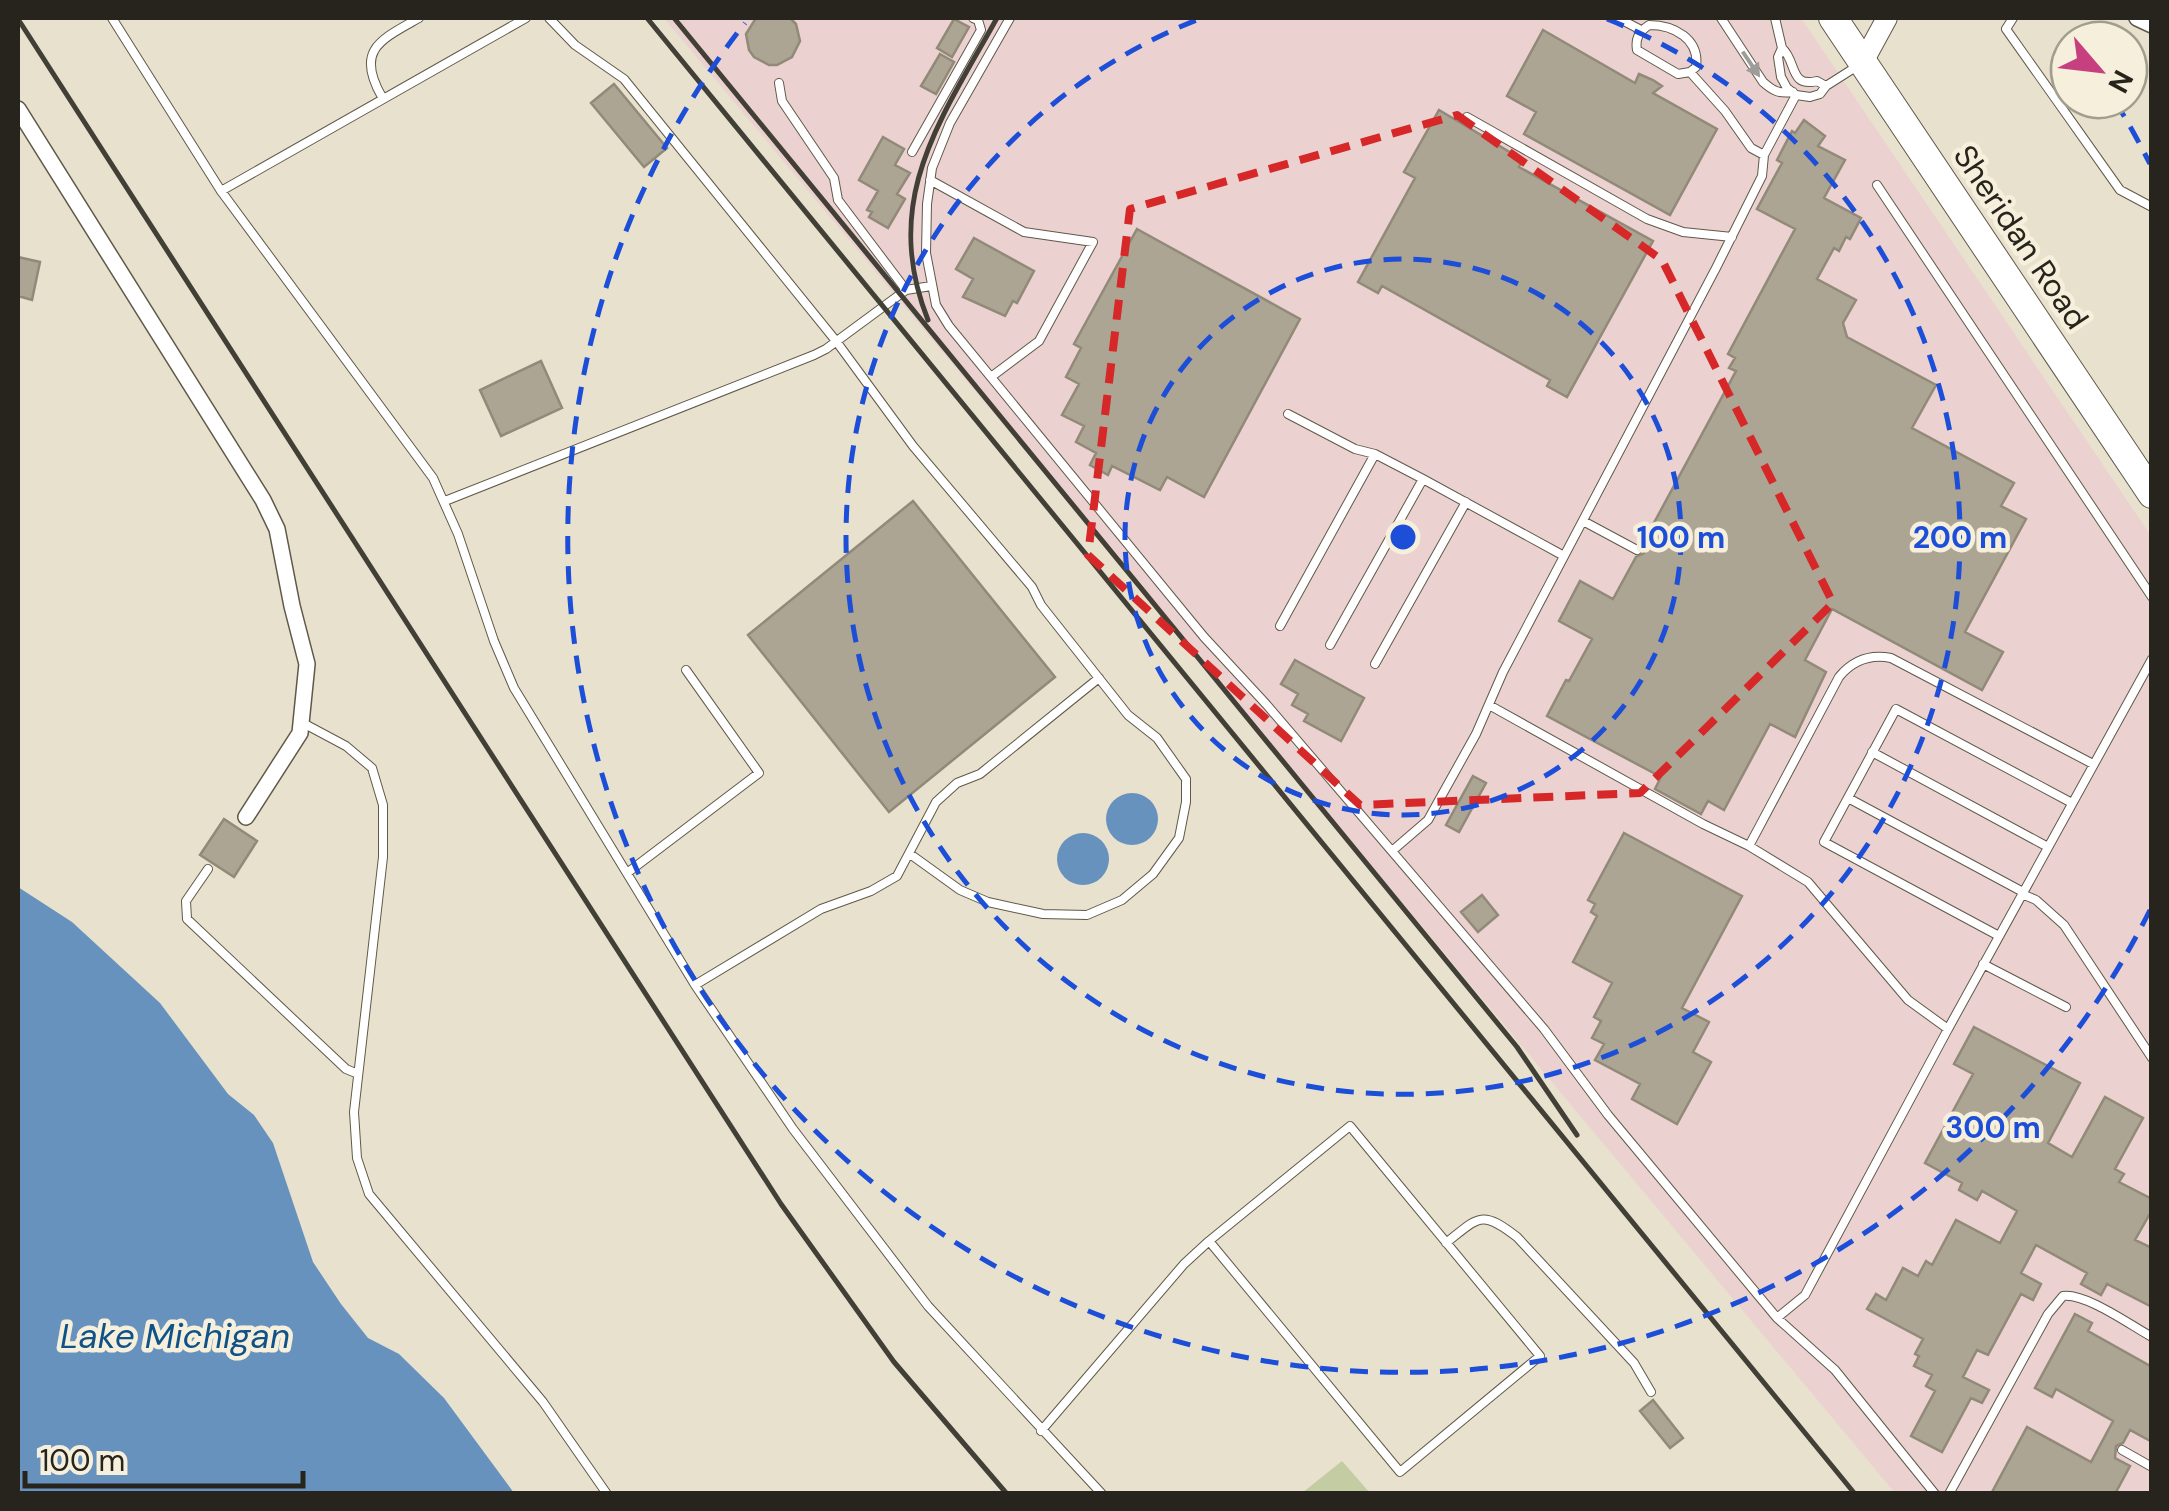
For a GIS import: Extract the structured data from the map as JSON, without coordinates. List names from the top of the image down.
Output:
{
  "streets": {
    "highway": ["Sheridan Road"]
  },
  "water": ["Lake Michigan"],
  "scale_bar": "100 m",
  "north": "bottom right",
  "rings": ["100 m", "200 m", "300 m"]
}
